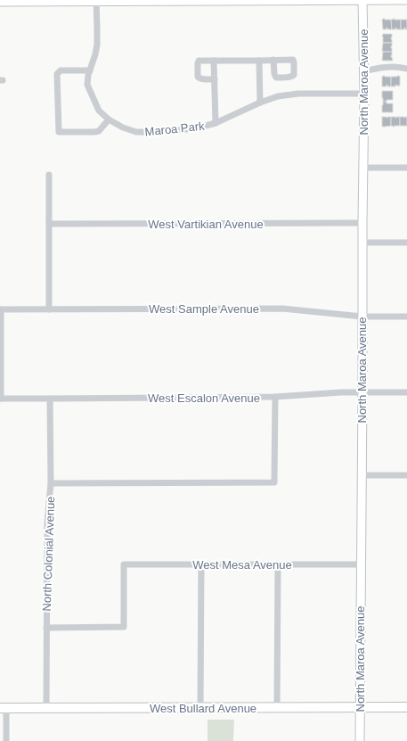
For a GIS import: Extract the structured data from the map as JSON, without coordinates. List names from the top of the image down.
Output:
{
  "streets": {
    "main road": ["North Maroa Avenue", "West Bullard Avenue"],
    "street": [
      "Maroa Park",
      "West Vartikian Avenue",
      "West Sample Avenue",
      "West Escalon Avenue",
      "North Colonial Avenue",
      "West Mesa Avenue"
    ]
  },
  "crossings": [
    ["North Maroa Avenue", "Maroa Park"],
    ["North Maroa Avenue", "West Vartikian Avenue"],
    ["North Maroa Avenue", "West Sample Avenue"],
    ["North Maroa Avenue", "West Escalon Avenue"],
    ["North Maroa Avenue", "West Mesa Avenue"],
    ["North Maroa Avenue", "West Bullard Avenue"],
    ["West Escalon Avenue", "North Colonial Avenue"],
    ["North Colonial Avenue", "West Mesa Avenue"],
    ["North Colonial Avenue", "West Bullard Avenue"]
  ]
}
